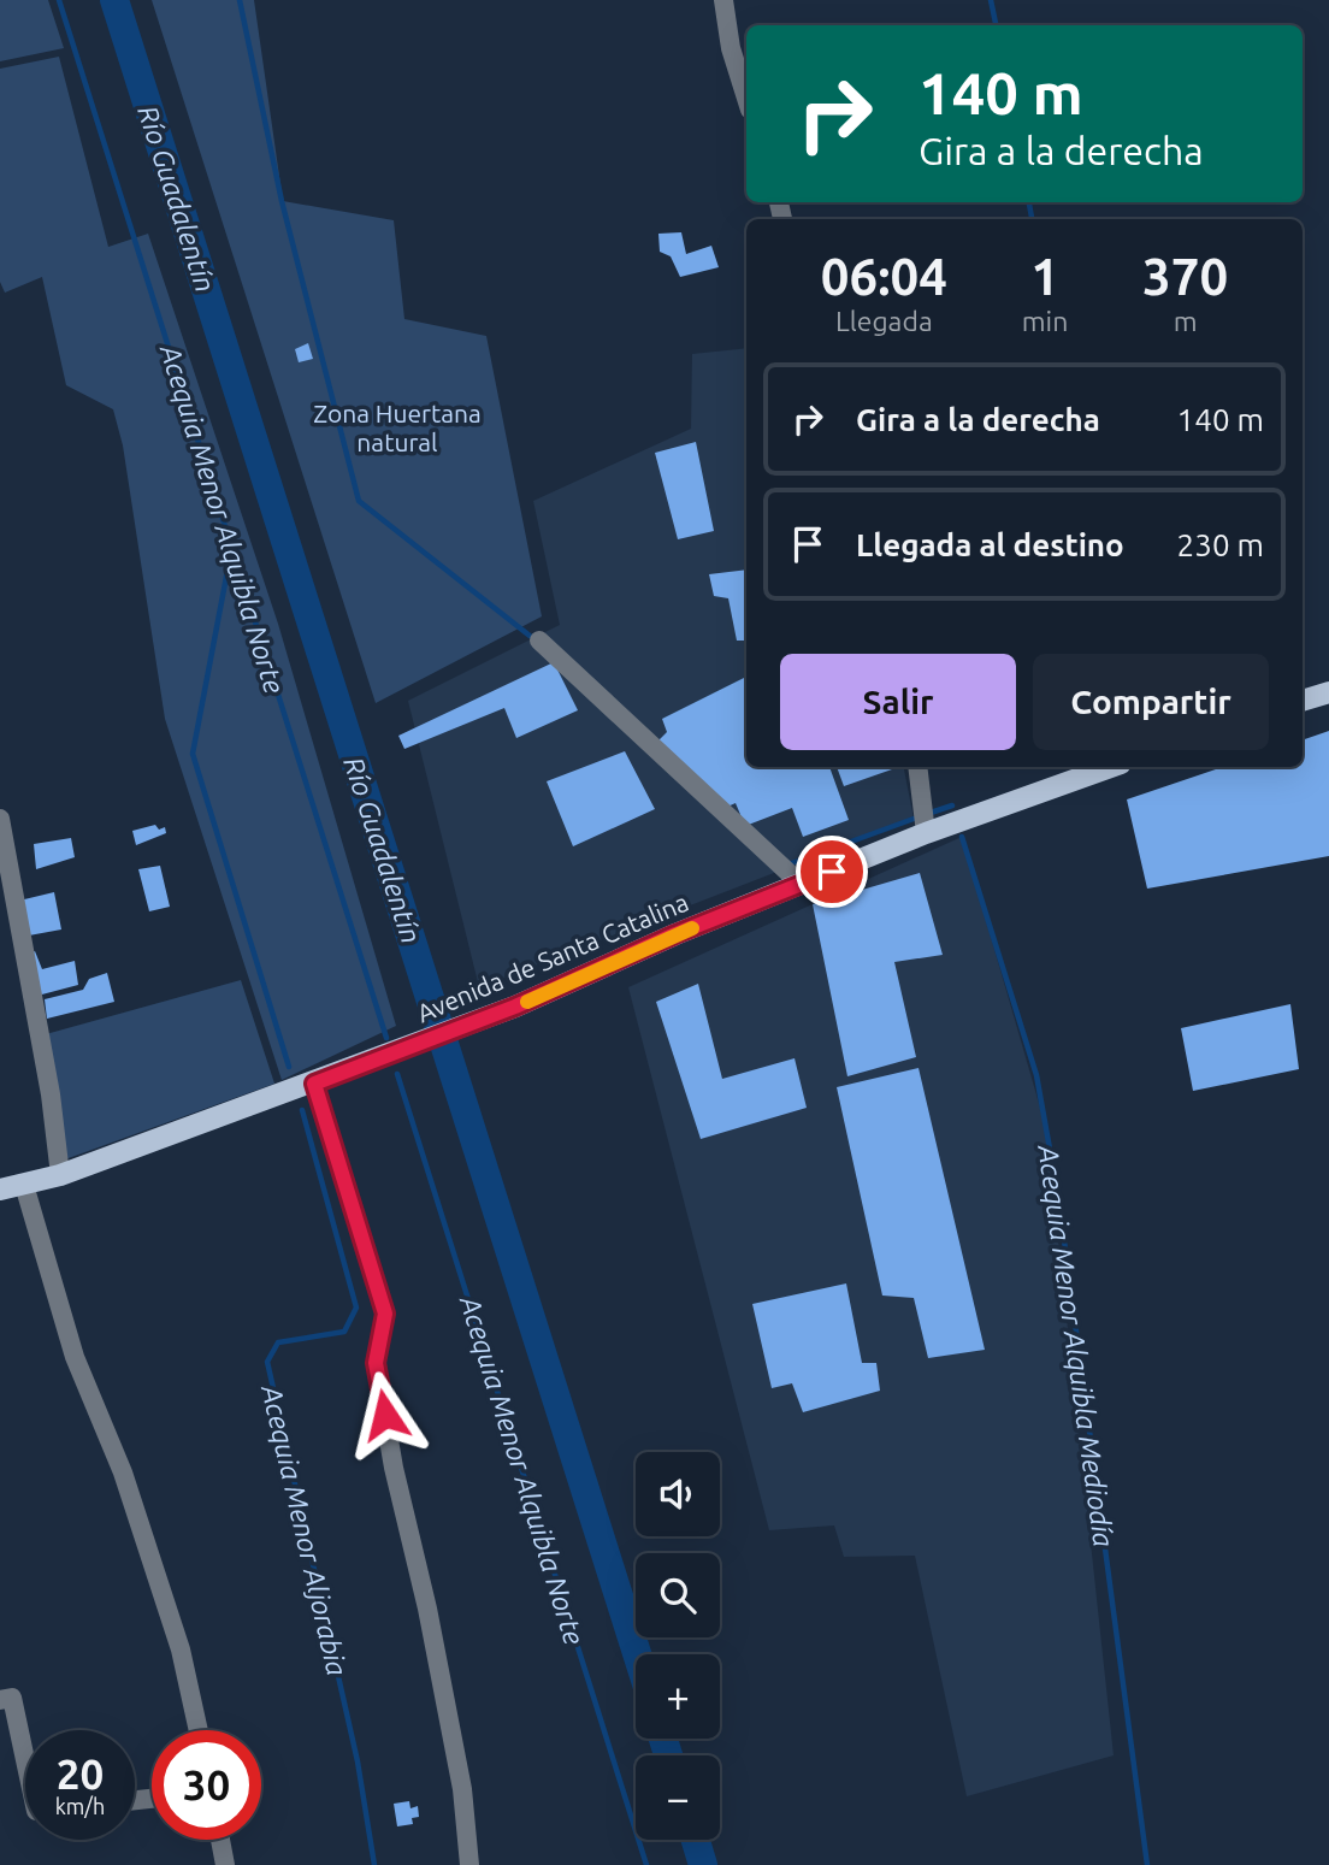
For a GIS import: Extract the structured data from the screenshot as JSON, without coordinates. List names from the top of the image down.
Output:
{
  "streets": {
    "main road": ["Avenida de Santa Catalina"]
  },
  "water": [
    "Río Guadalentín",
    "Acequia Menor Alquibla Norte",
    "Acequia Menor Alquibla Mediodía",
    "Acequia Menor Aljorabia"
  ],
  "parks": ["Zona Huertana natural"],
  "page": {
    "turn": ["140 m", "Gira a la derecha"],
    "eta": [
      "06:04",
      "Llegada",
      "1",
      "min",
      "370",
      "m"
    ],
    "list": [
      {
        "name": "Gira a la derecha",
        "value": "140 m"
      },
      {
        "name": "Llegada al destino",
        "value": "230 m"
      }
    ],
    "buttons": ["Salir", "Compartir"],
    "map_buttons": ["+", "−"],
    "speed": "20 km/h",
    "limit": "30"
  }
}
